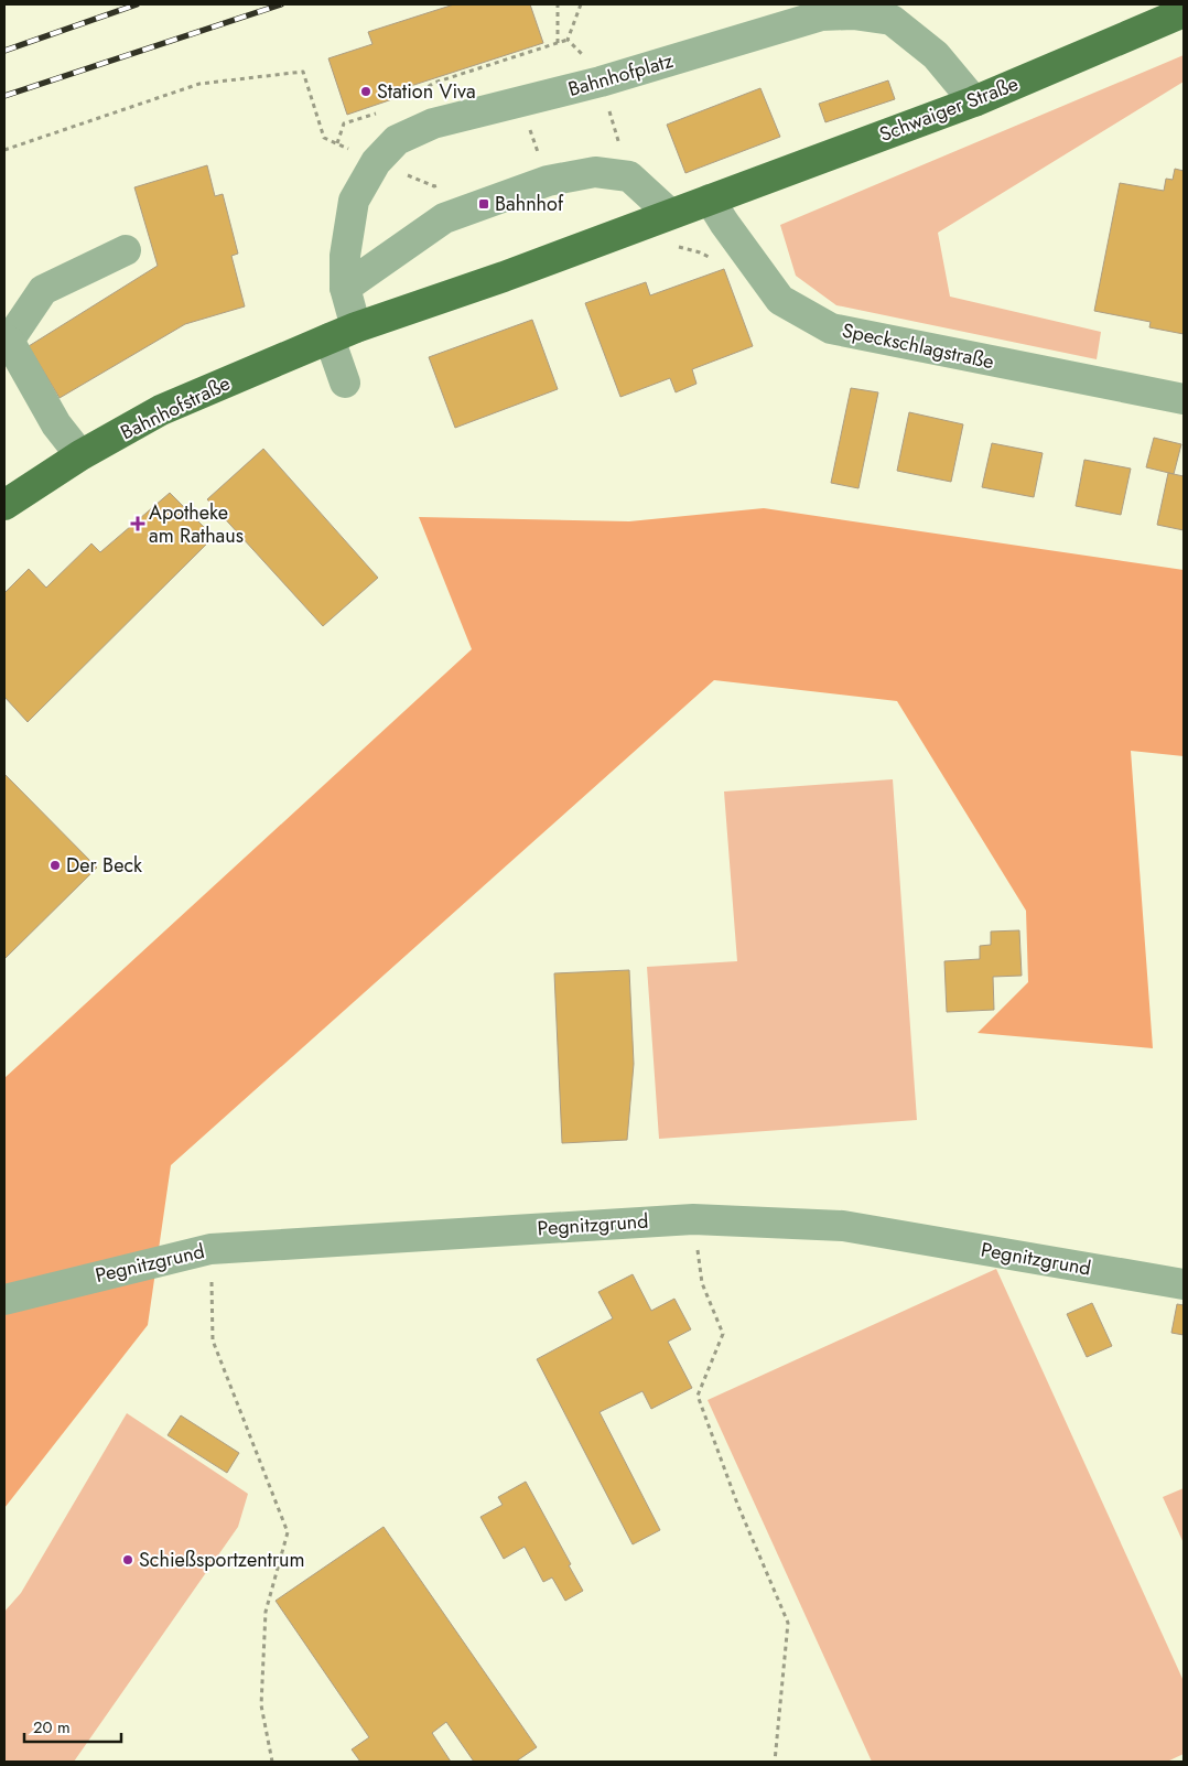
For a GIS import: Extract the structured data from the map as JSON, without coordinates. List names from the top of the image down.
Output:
{
  "streets": {
    "main road": ["Schwaiger Straße", "Bahnhofstraße"],
    "street": ["Bahnhofplatz", "Speckschlagstraße", "Pegnitzgrund"]
  },
  "crossings": [
    ["Bahnhofplatz", "Schwaiger Straße"],
    ["Bahnhofplatz", "Bahnhofstraße"],
    ["Schwaiger Straße", "Speckschlagstraße"]
  ],
  "places": {
    "other": ["Station Viva", "Der Beck", "Schießsportzentrum"],
    "transit": ["Bahnhof"],
    "health": ["Apotheke am Rathaus"]
  },
  "scale_bar": "20 m"
}
